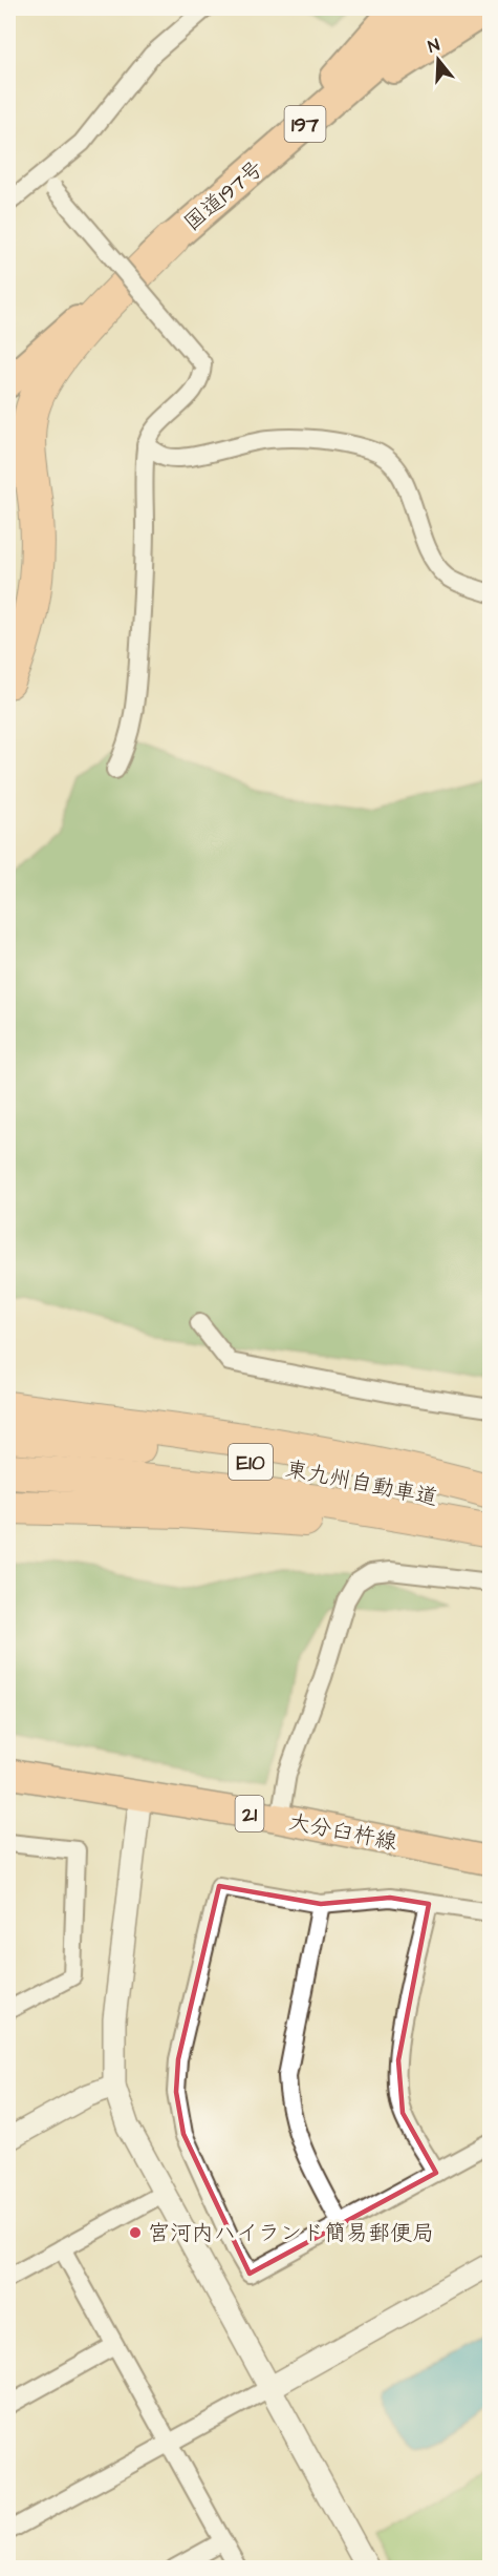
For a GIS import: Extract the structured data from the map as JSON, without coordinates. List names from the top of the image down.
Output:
{
  "streets": {
    "highway": [
      "197",
      "国道197号",
      "E10",
      "東九州自動車道"
    ],
    "main road": ["21", "大分臼杵線"]
  },
  "places": ["宮河内ハイランド簡易郵便局"],
  "north": "top"
}
